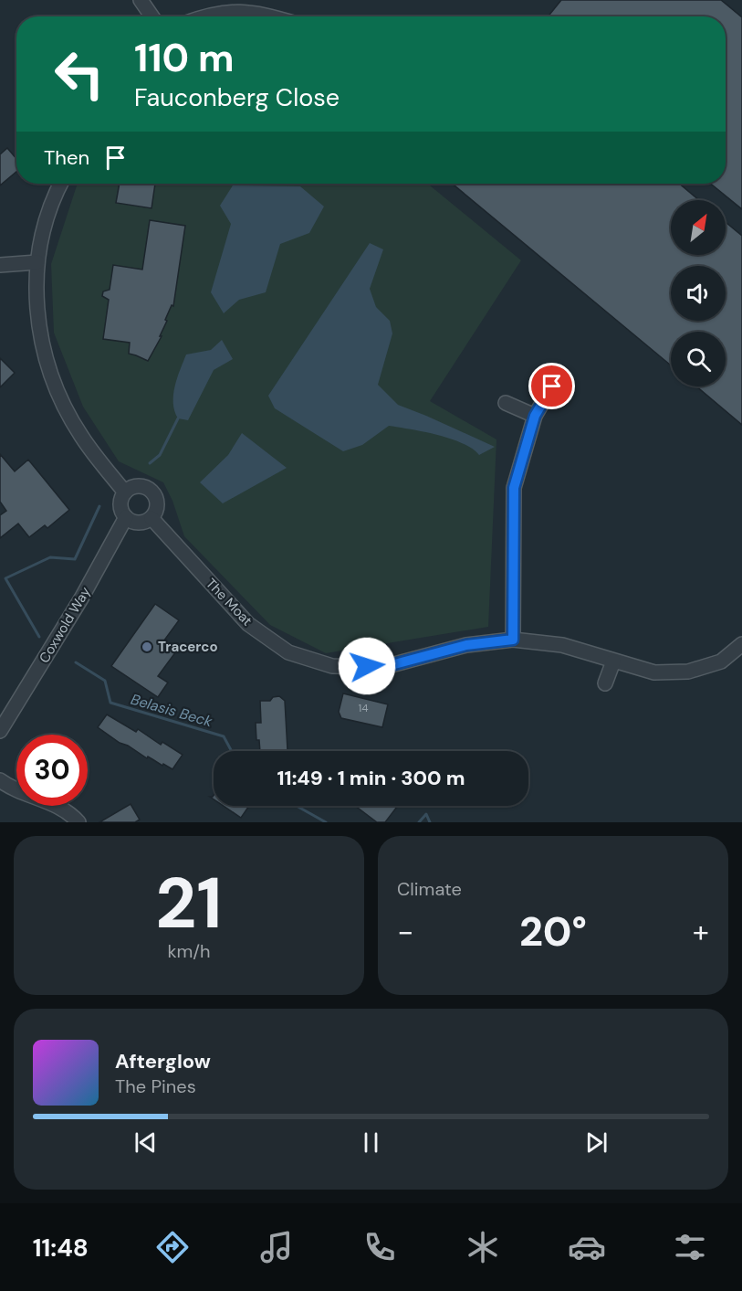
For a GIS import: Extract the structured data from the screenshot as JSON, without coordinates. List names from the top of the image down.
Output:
{
  "streets": {
    "street": ["The Moat", "Coxwold Way"]
  },
  "crossings": [
    ["The Moat", "Coxwold Way"]
  ],
  "water": ["Belasis Beck"],
  "places": ["Tracerco"],
  "house_numbers": ["14"],
  "north": "top right",
  "page": {
    "turn": ["110 m", "Fauconberg Close"],
    "then": "Then",
    "limit": "30",
    "trip": "11:49 · 1 min · 300 m",
    "tile": [
      ["21", "km/h"],
      "Climate"
    ],
    "heat": ["−", "20°", "+"],
    "song": ["Afterglow", "The Pines"],
    "tabs": "11:48"
  }
}
